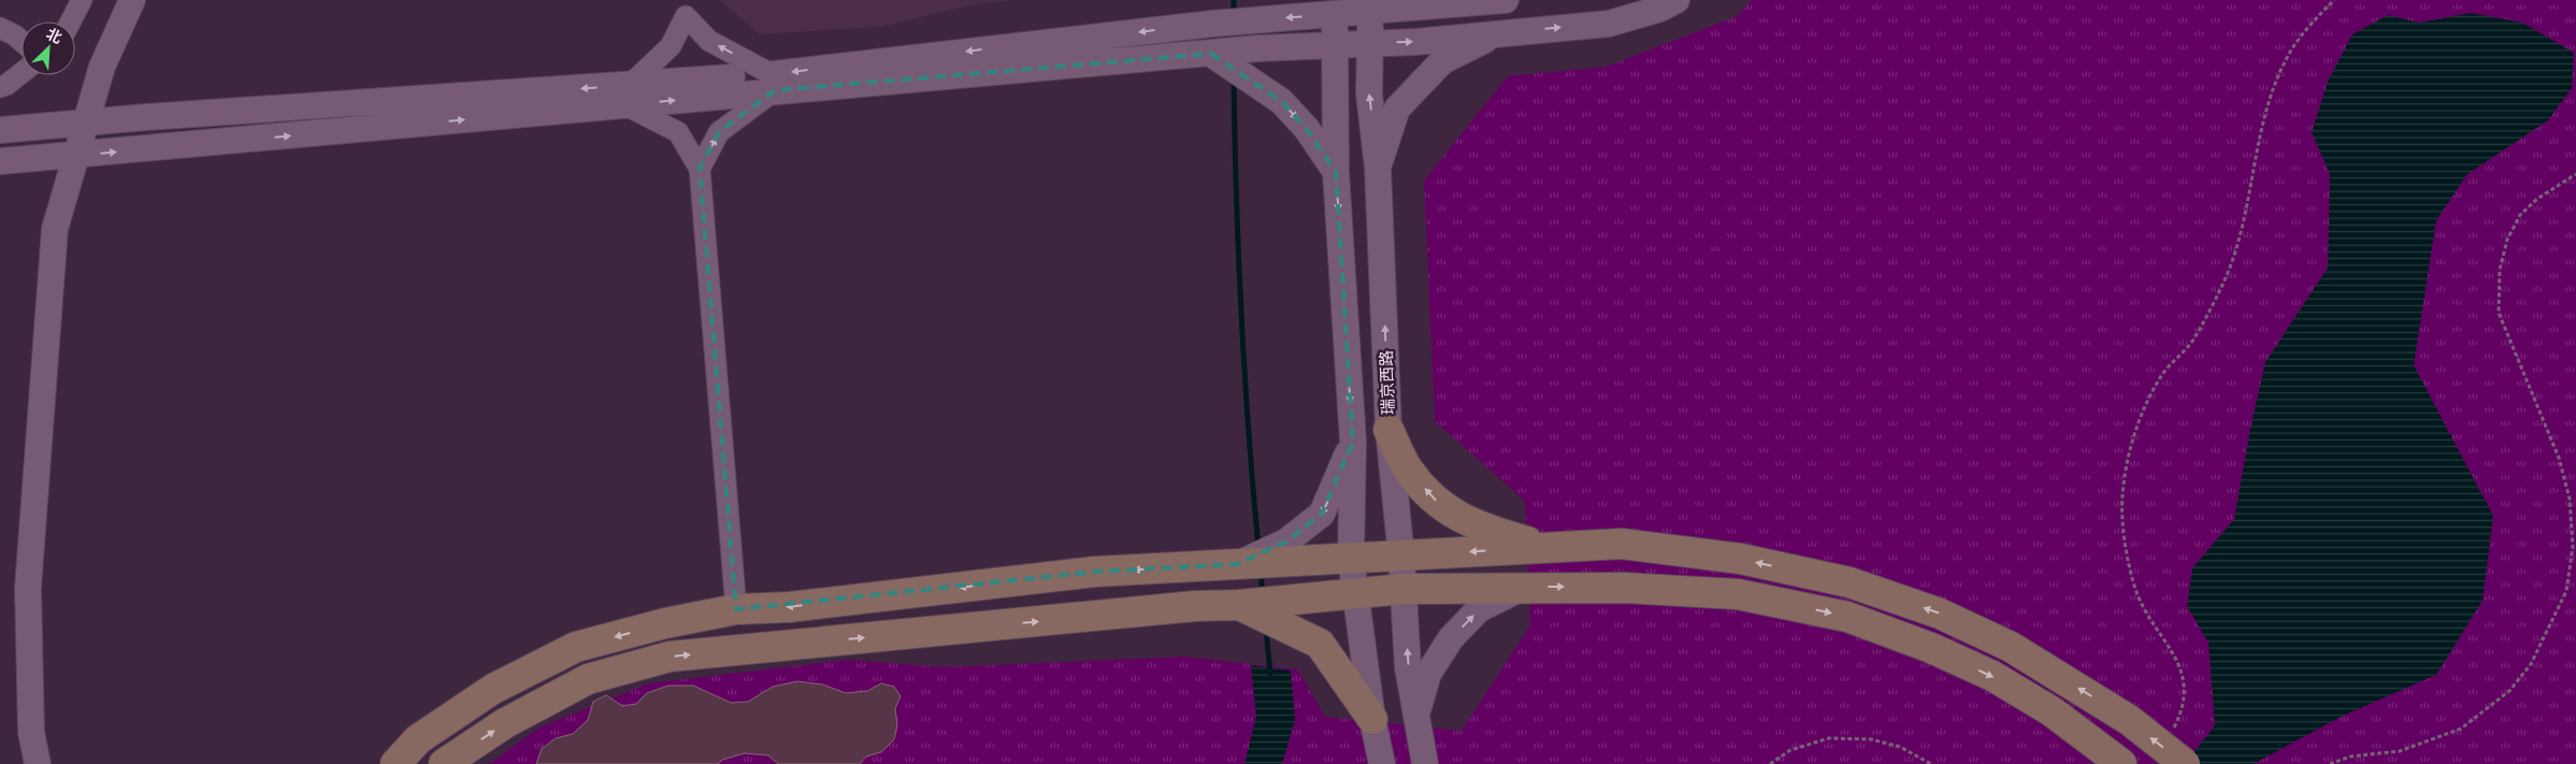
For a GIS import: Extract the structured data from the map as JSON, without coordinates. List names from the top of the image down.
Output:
{
  "streets": {
    "street": ["瑞京西路"]
  },
  "north": "top right"
}
